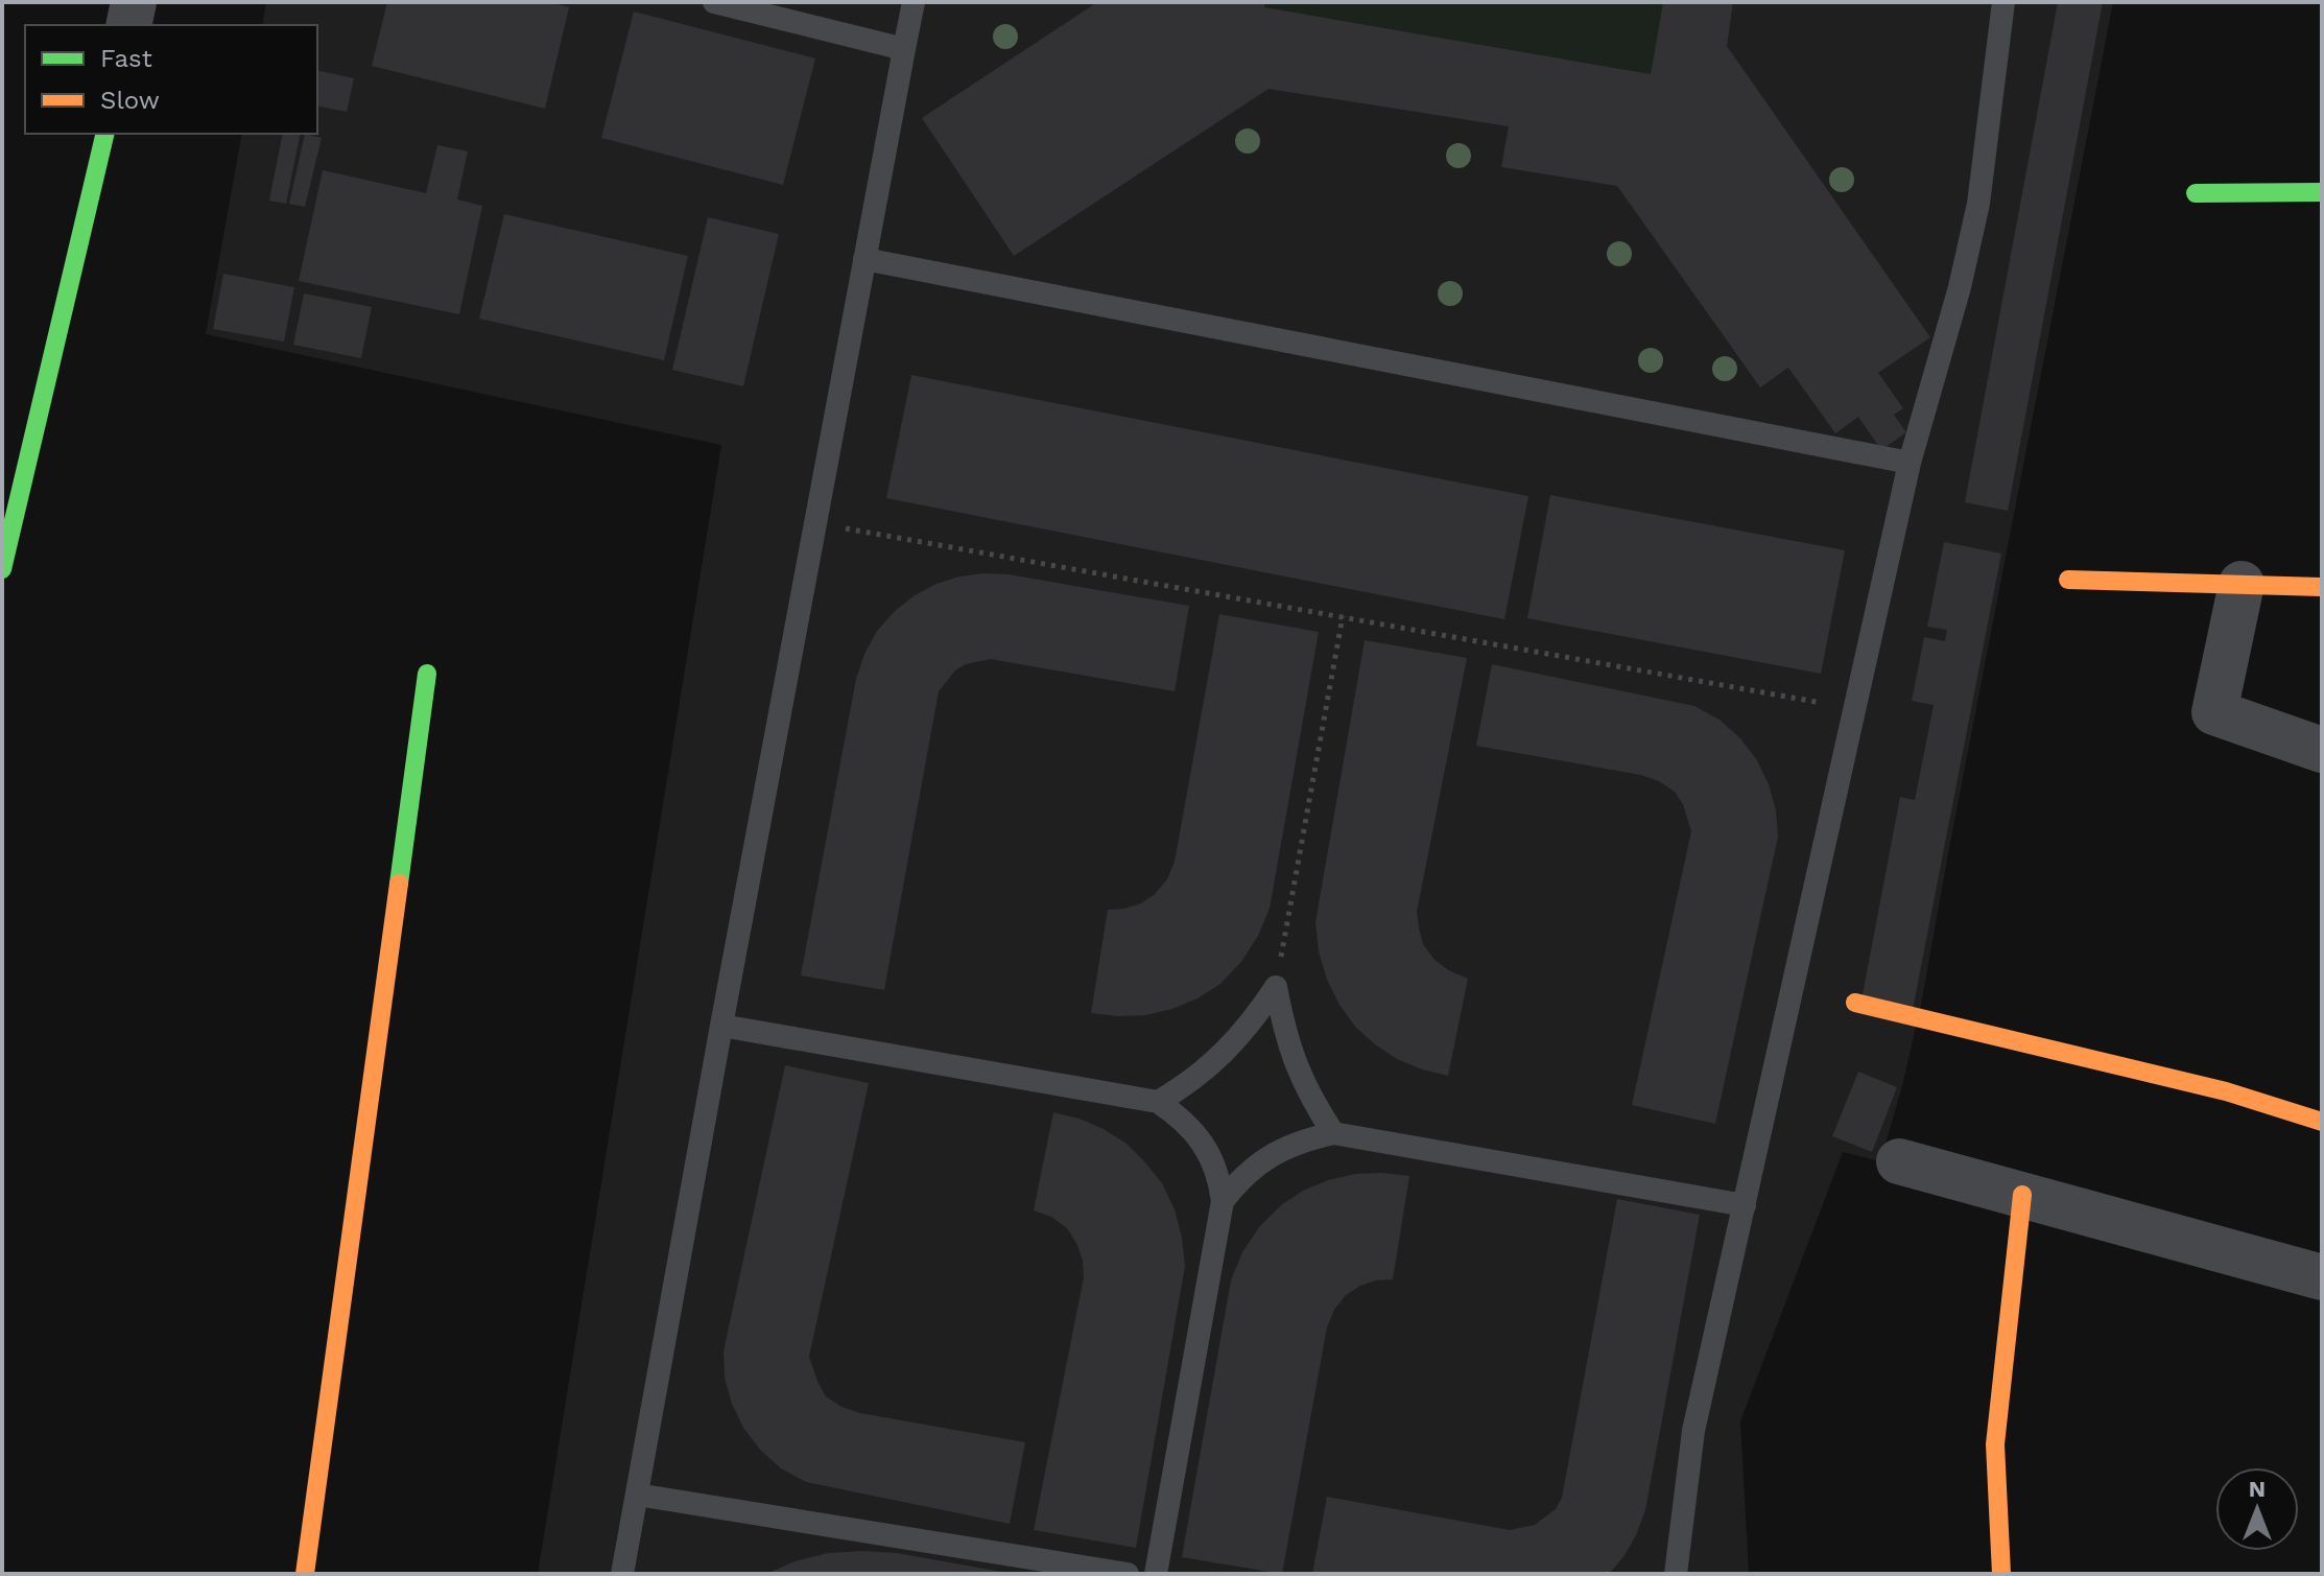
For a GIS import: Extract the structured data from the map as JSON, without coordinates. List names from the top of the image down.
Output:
{
  "legend": ["Fast", "Slow"],
  "north": "top"
}
